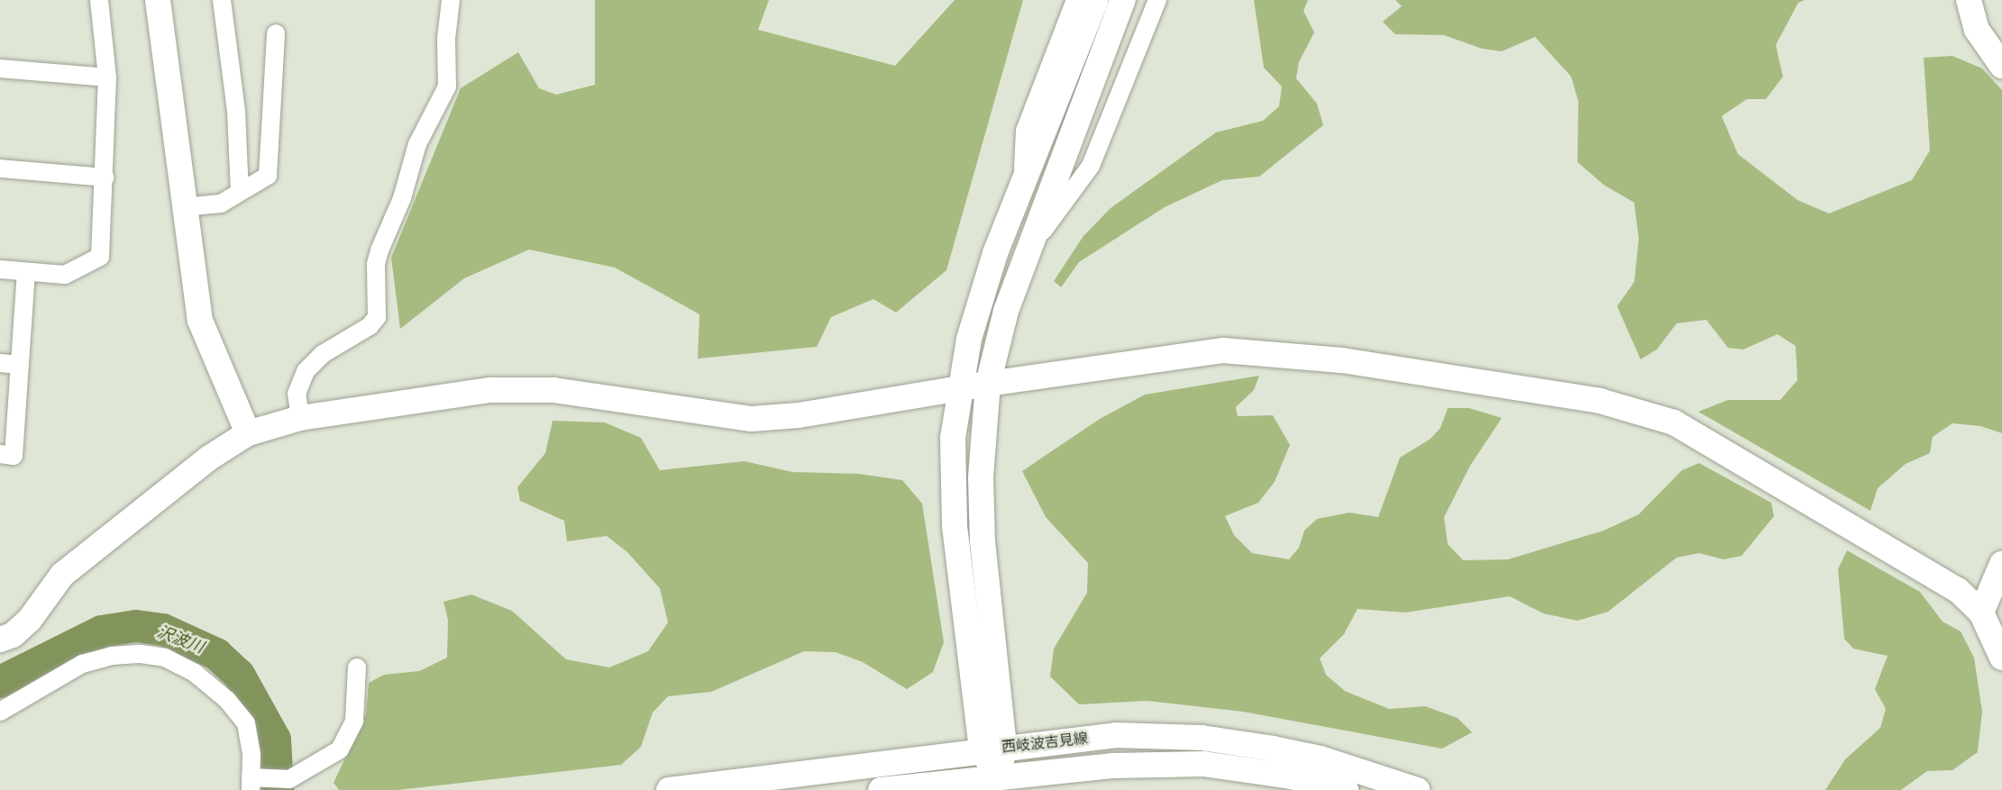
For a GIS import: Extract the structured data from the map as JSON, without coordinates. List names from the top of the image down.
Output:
{
  "streets": {
    "street": ["西岐波吉見線"]
  },
  "water": ["沢波川"]
}
